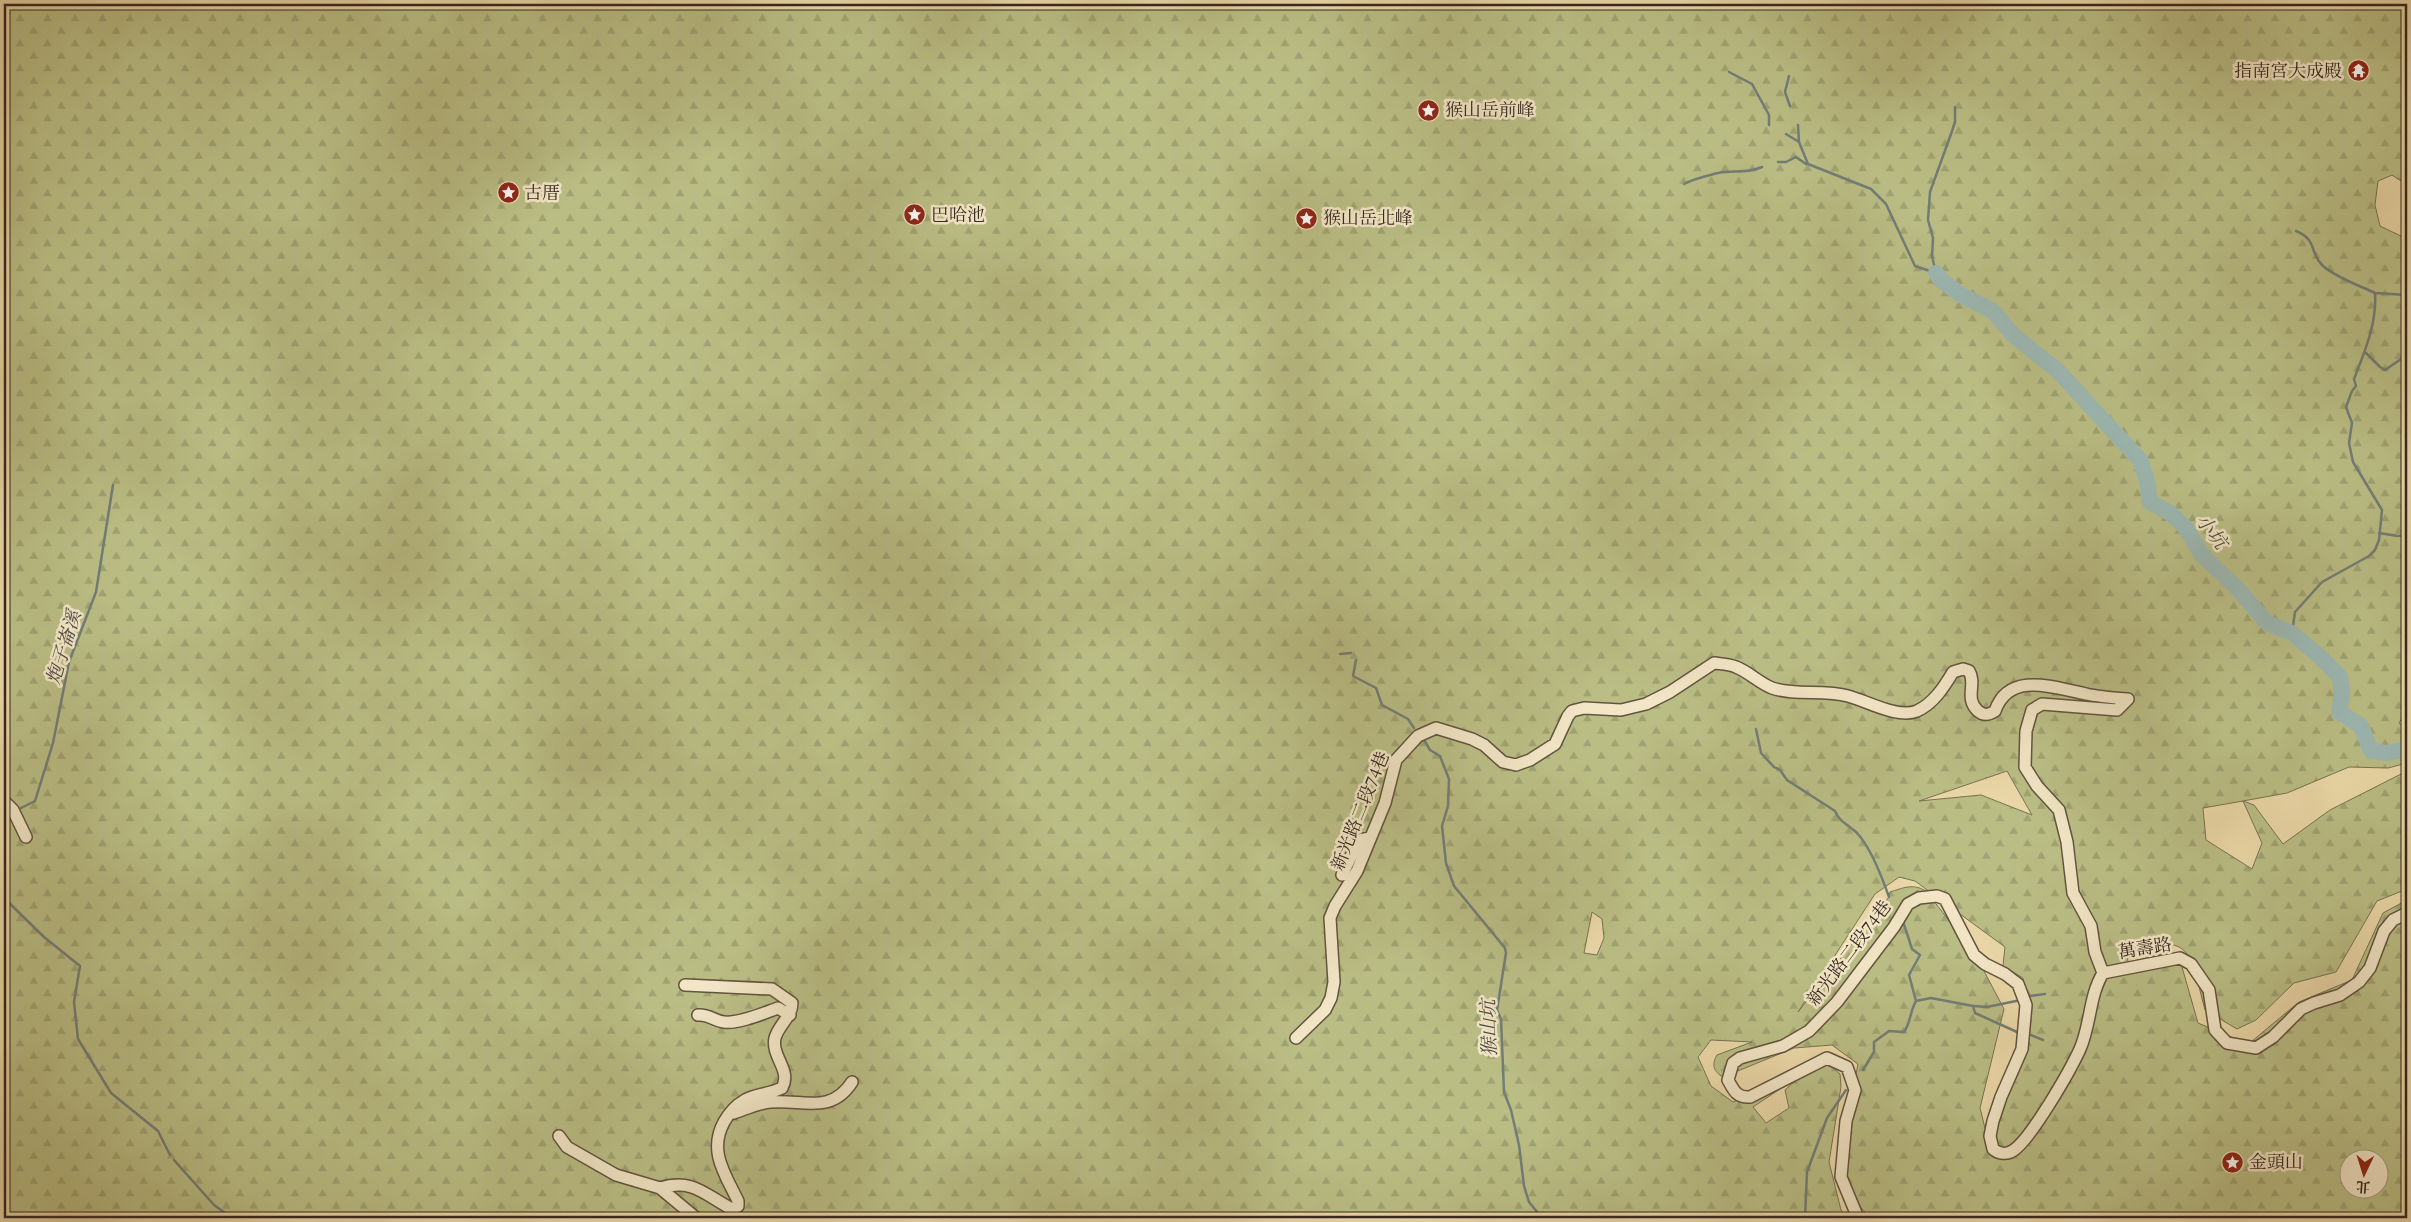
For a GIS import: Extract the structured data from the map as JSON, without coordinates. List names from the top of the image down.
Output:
{
  "streets": {
    "street": ["新光路二段74巷", "萬壽路"]
  },
  "crossings": [
    ["新光路二段74巷", "萬壽路"]
  ],
  "water": ["小坑", "炮子崙溪", "猴山坑"],
  "places": {
    "temple": ["指南宮大成殿"],
    "place": [
      "猴山岳前峰",
      "古厝",
      "巴哈池",
      "猴山岳北峰",
      "金頭山"
    ]
  },
  "north": "bottom"
}
